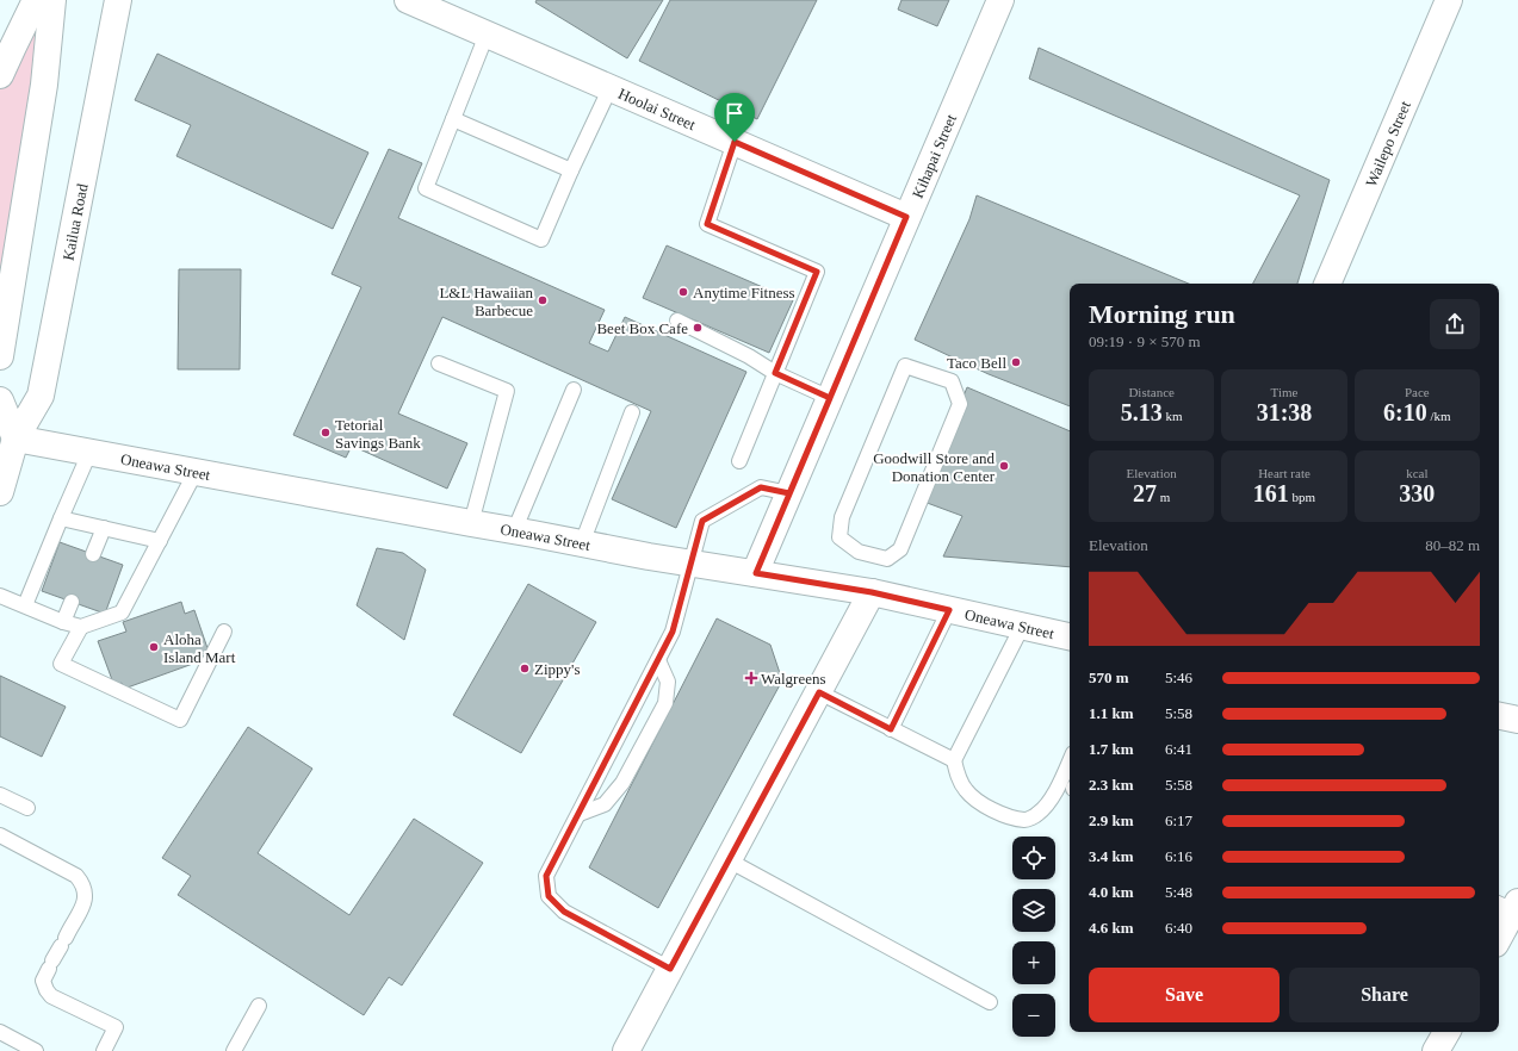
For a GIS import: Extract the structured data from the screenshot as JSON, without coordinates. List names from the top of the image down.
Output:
{
  "streets": {
    "main road": [
      "Hoolai Street",
      "Wailepo Street",
      "Kihapai Street",
      "Kailua Road",
      "Oneawa Street"
    ]
  },
  "crossings": [
    ["Hoolai Street", "Kihapai Street"],
    ["Kihapai Street", "Oneawa Street"],
    ["Kailua Road", "Oneawa Street"]
  ],
  "places": {
    "other": [
      "Anytime Fitness",
      "L&L Hawaiian Barbecue",
      "Beet Box Cafe",
      "Taco Bell",
      "Tetorial Savings Bank",
      "Goodwill Store and Donation Center",
      "Aloha Island Mart",
      "Zippy's"
    ],
    "health": ["Walgreens"]
  },
  "page": {
    "heading": ["Morning run", "09:19 · 9 × 570 m"],
    "stats": [
      ["Distance", "5.13 km"],
      ["Time", "31:38"],
      ["Pace", "6:10 /km"],
      ["Elevation", "27 m"],
      ["Heart rate", "161 bpm"],
      ["kcal", "330"]
    ],
    "chart": ["Elevation", "80–82 m"],
    "list": [
      {
        "name": "570 m",
        "note": "5:46"
      },
      {
        "name": "1.1 km",
        "note": "5:58"
      },
      {
        "name": "1.7 km",
        "note": "6:41"
      },
      {
        "name": "2.3 km",
        "note": "5:58"
      },
      {
        "name": "2.9 km",
        "note": "6:17"
      },
      {
        "name": "3.4 km",
        "note": "6:16"
      },
      {
        "name": "4.0 km",
        "note": "5:48"
      },
      {
        "name": "4.6 km",
        "note": "6:40"
      }
    ],
    "map_buttons": ["+", "−"],
    "buttons": ["Save", "Share"]
  }
}
